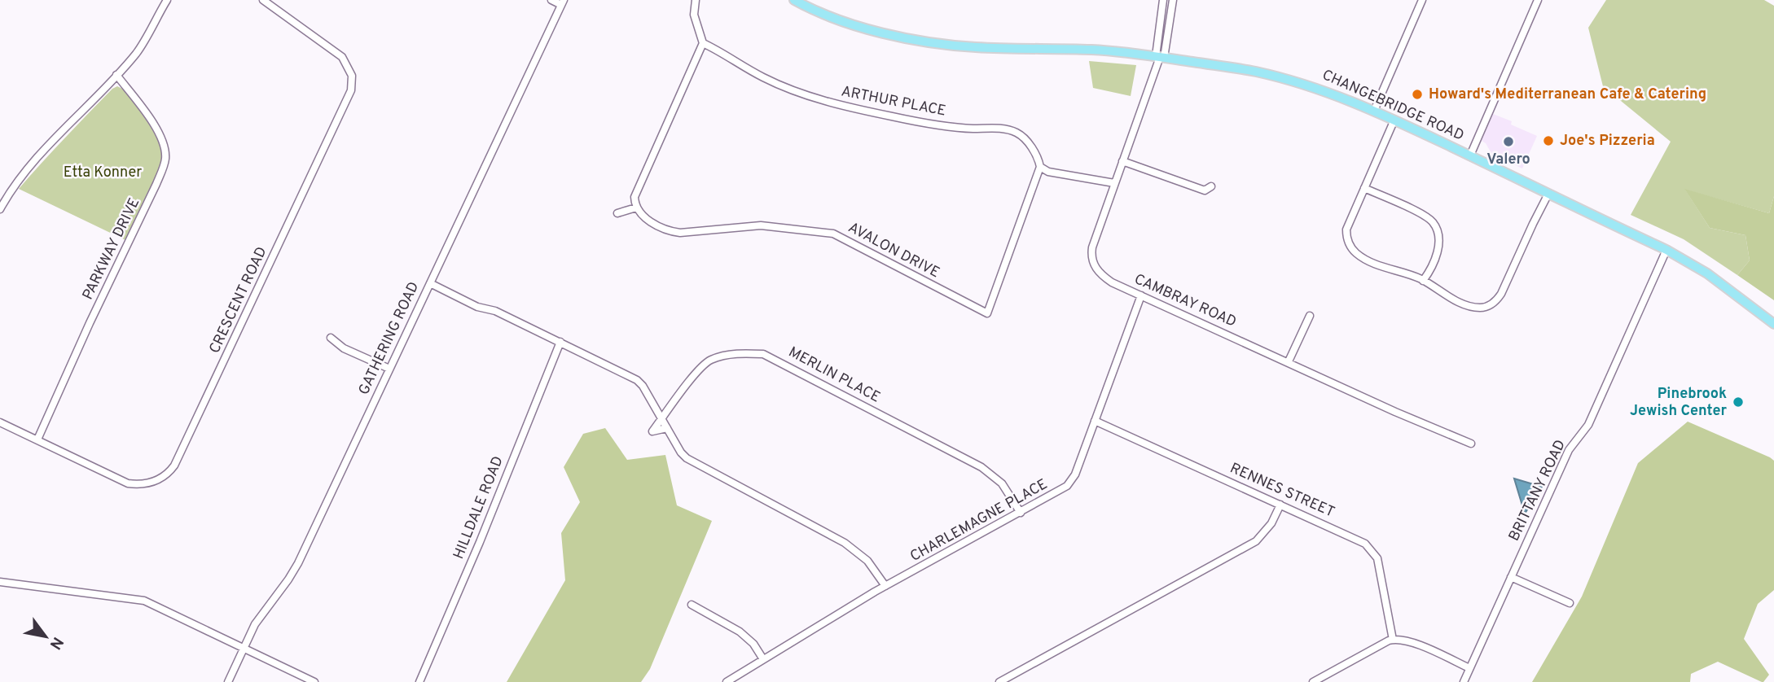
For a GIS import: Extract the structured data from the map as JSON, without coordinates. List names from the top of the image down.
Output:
{
  "streets": {
    "main road": ["CHANGEBRIDGE ROAD"],
    "street": [
      "ARTHUR PLACE",
      "PARKWAY DRIVE",
      "AVALON DRIVE",
      "CRESCENT ROAD",
      "CAMBRAY ROAD",
      "GATHERING ROAD",
      "MERLIN PLACE",
      "RENNES STREET",
      "BRITTANY ROAD",
      "HILLDALE ROAD",
      "CHARLEMAGNE PLACE"
    ]
  },
  "crossings": [
    ["ARTHUR PLACE", "AVALON DRIVE"],
    ["CHANGEBRIDGE ROAD", "CAMBRAY ROAD"],
    ["CHANGEBRIDGE ROAD", "BRITTANY ROAD"],
    ["PARKWAY DRIVE", "CRESCENT ROAD"],
    ["CAMBRAY ROAD", "CHARLEMAGNE PLACE"],
    ["MERLIN PLACE", "CHARLEMAGNE PLACE"],
    ["RENNES STREET", "CHARLEMAGNE PLACE"]
  ],
  "parks": ["Etta Konner"],
  "places": [
    "Howard's Mediterranean Cafe & Catering",
    "Joe's Pizzeria",
    "Valero",
    "Pinebrook Jewish Center"
  ],
  "north": "bottom right"
}
